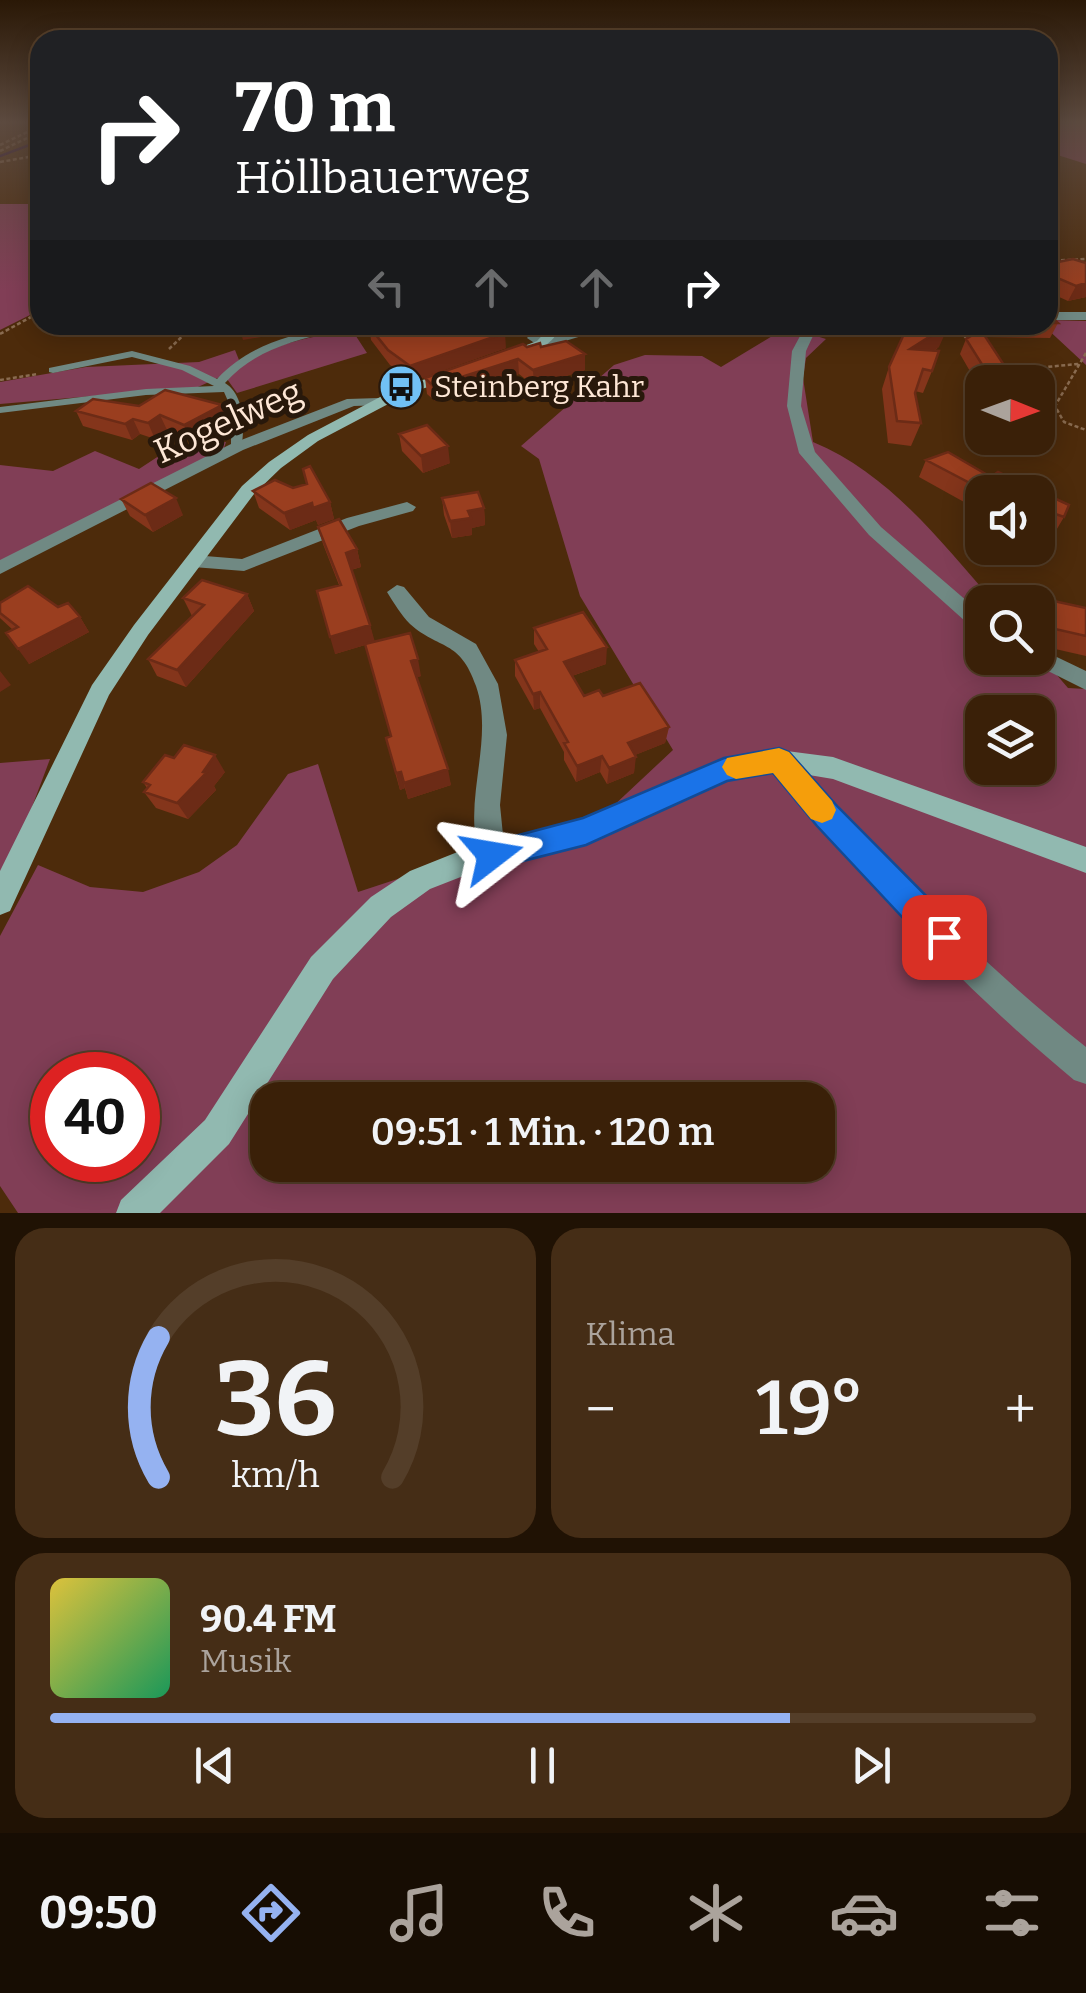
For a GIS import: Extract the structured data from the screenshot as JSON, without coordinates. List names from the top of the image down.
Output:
{
  "streets": {
    "street": ["Kogelweg"]
  },
  "places": {
    "bus stop": ["Steinberg Kahr"]
  },
  "north": "right",
  "page": {
    "turn": ["70 m", "Höllbauerweg"],
    "limit": "40",
    "trip": "09:51 · 1 Min. · 120 m",
    "tile": "Klima",
    "heat": ["−", "19°", "+"],
    "song": ["90.4 FM", "Musik"],
    "tabs": "09:50",
    "gauge": ["36", "km/h"]
  }
}
